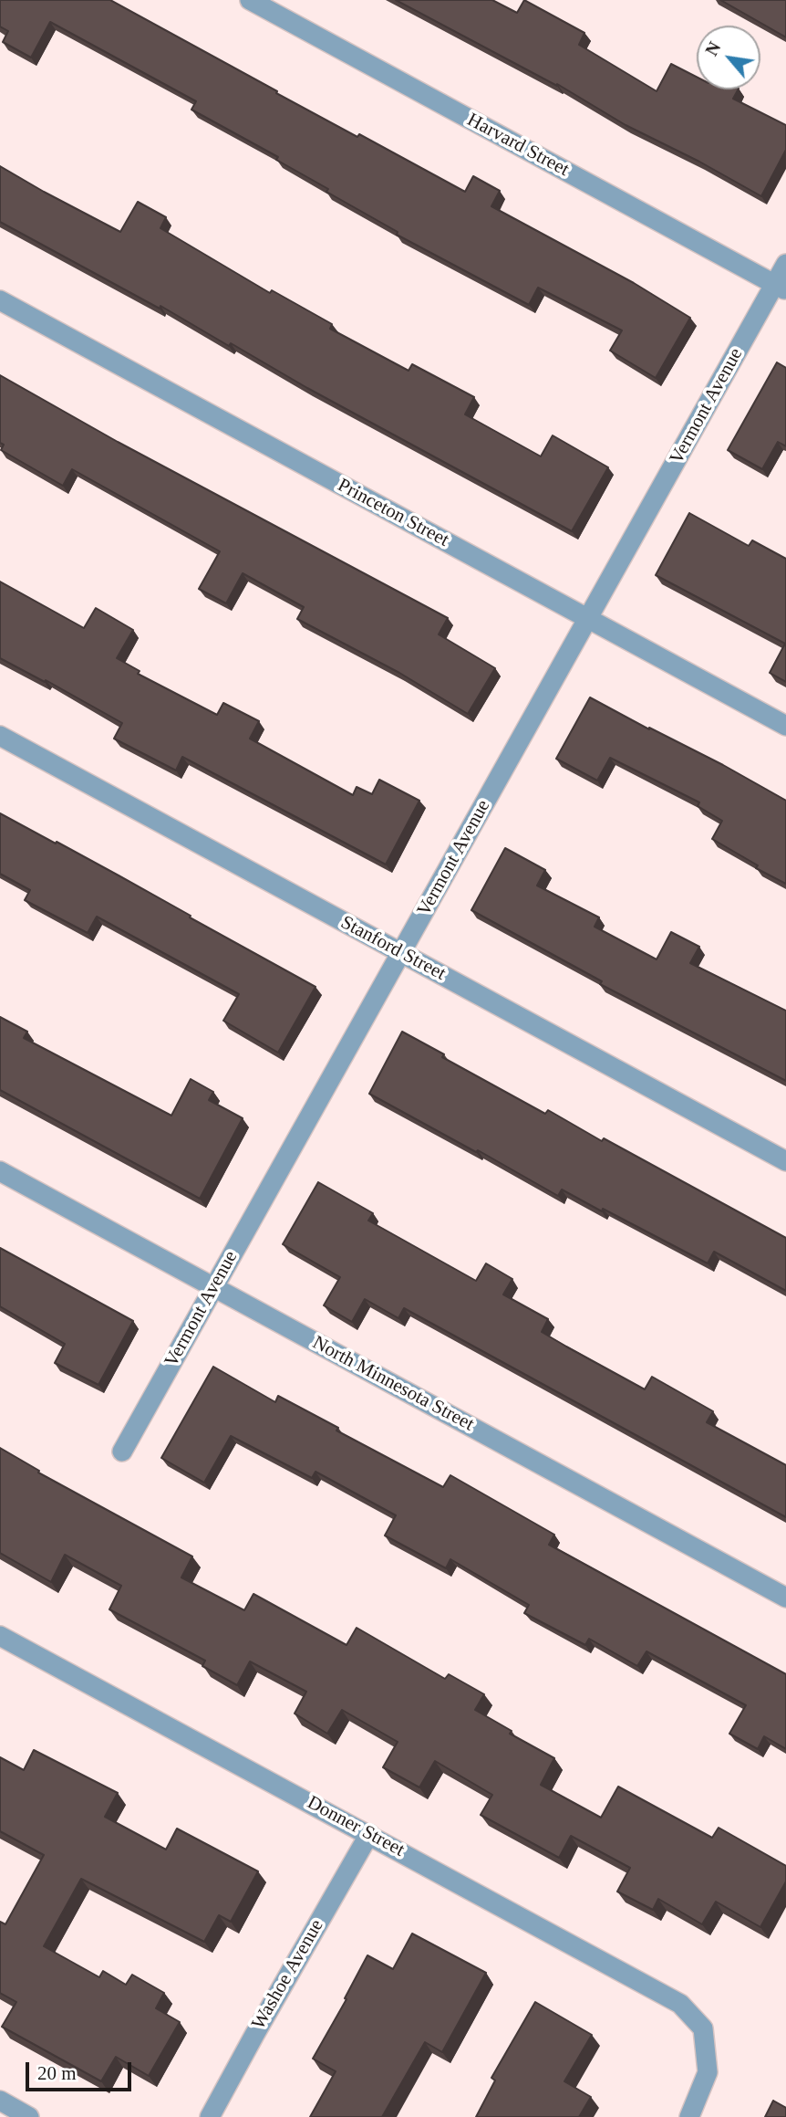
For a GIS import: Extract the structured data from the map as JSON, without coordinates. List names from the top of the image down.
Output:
{
  "streets": {
    "street": [
      "Harvard Street",
      "Vermont Avenue",
      "Princeton Street",
      "Stanford Street",
      "North Minnesota Street",
      "Donner Street",
      "Washoe Avenue"
    ]
  },
  "crossings": [
    ["Harvard Street", "Vermont Avenue"],
    ["Vermont Avenue", "Princeton Street"],
    ["Vermont Avenue", "Stanford Street"],
    ["Vermont Avenue", "North Minnesota Street"],
    ["Donner Street", "Washoe Avenue"]
  ],
  "scale_bar": "20 m",
  "north": "top left"
}
